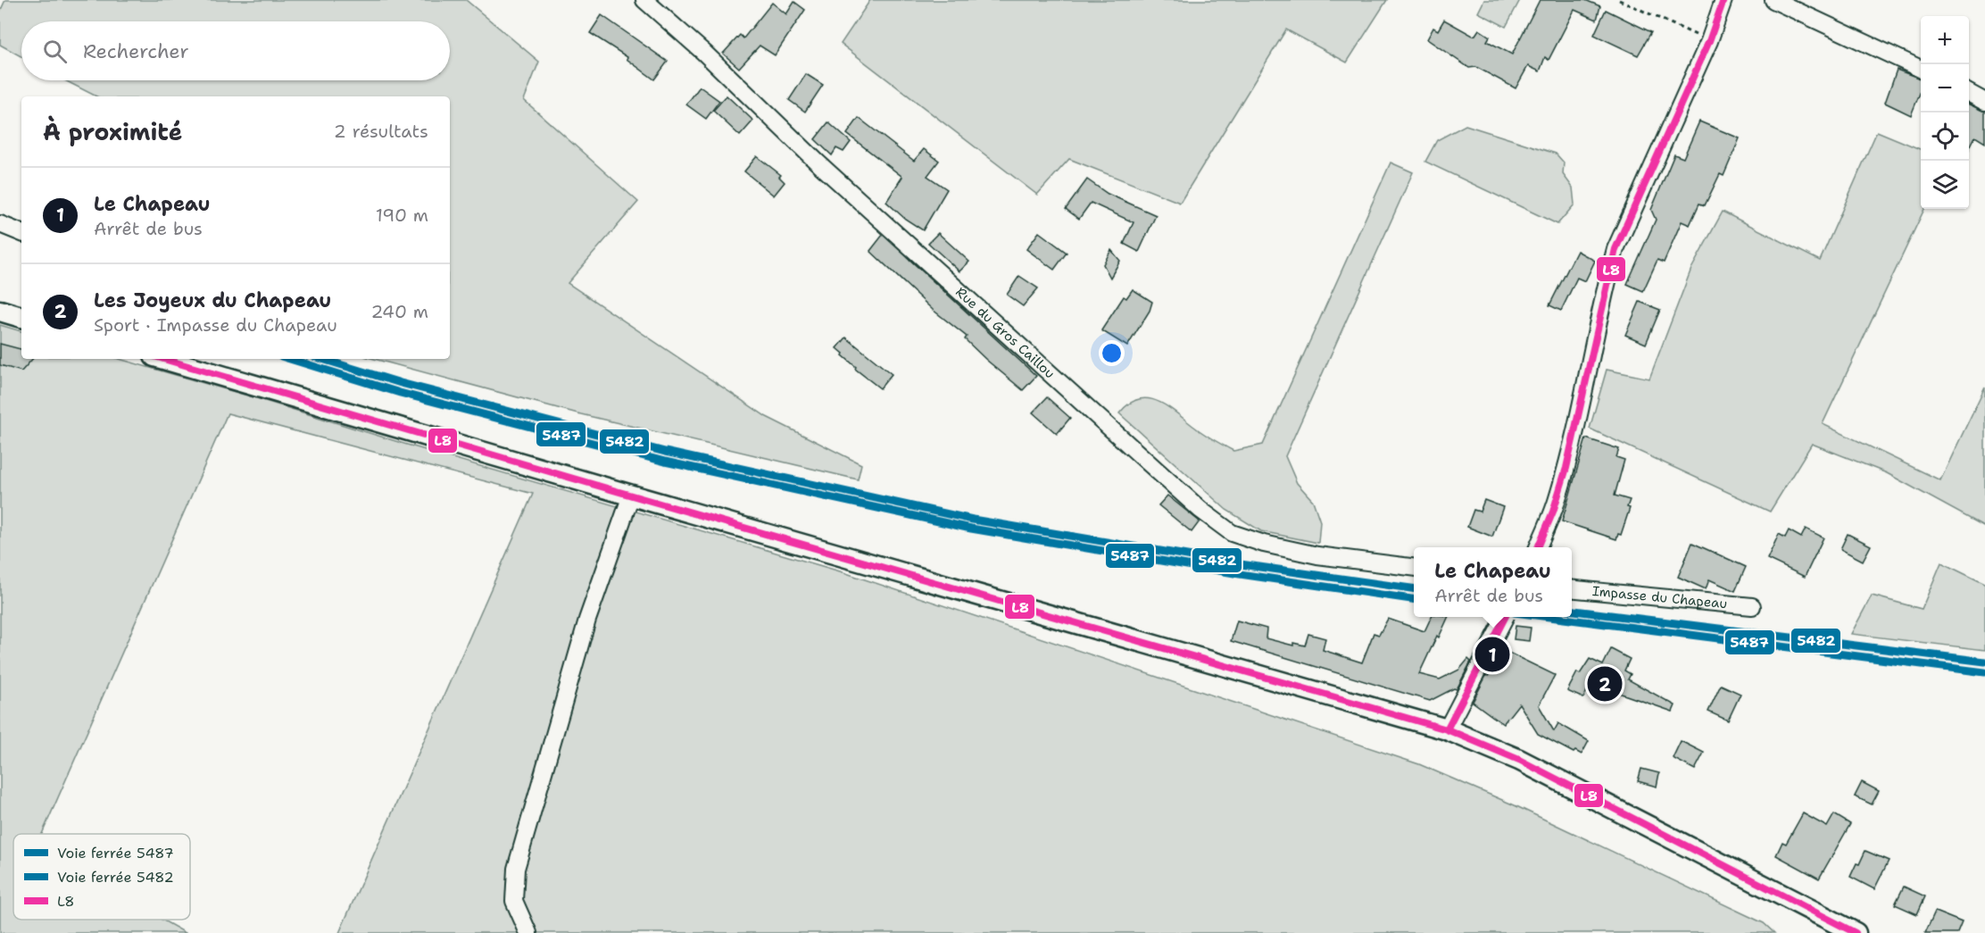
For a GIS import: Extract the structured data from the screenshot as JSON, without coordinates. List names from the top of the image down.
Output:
{
  "streets": {
    "street": ["Rue du Gros Caillou", "Impasse du Chapeau"]
  },
  "lines": ["transit line L8", "rail line 5487", "rail line 5482"],
  "legend": ["Voie ferrée 5487", "Voie ferrée 5482", "L8"],
  "page": {
    "map_buttons": ["+", "−"],
    "search": "Rechercher",
    "heading": ["À proximité", "2 résultats"],
    "list": [
      {
        "mark": "1",
        "name": "Le Chapeau",
        "note": "Arrêt de bus",
        "value": "190 m"
      },
      {
        "mark": "2",
        "name": "Les Joyeux du Chapeau",
        "note": "Sport · Impasse du Chapeau",
        "value": "240 m"
      }
    ],
    "popup": ["Le Chapeau", "Arrêt de bus"],
    "pins": ["1", "2"]
  }
}
